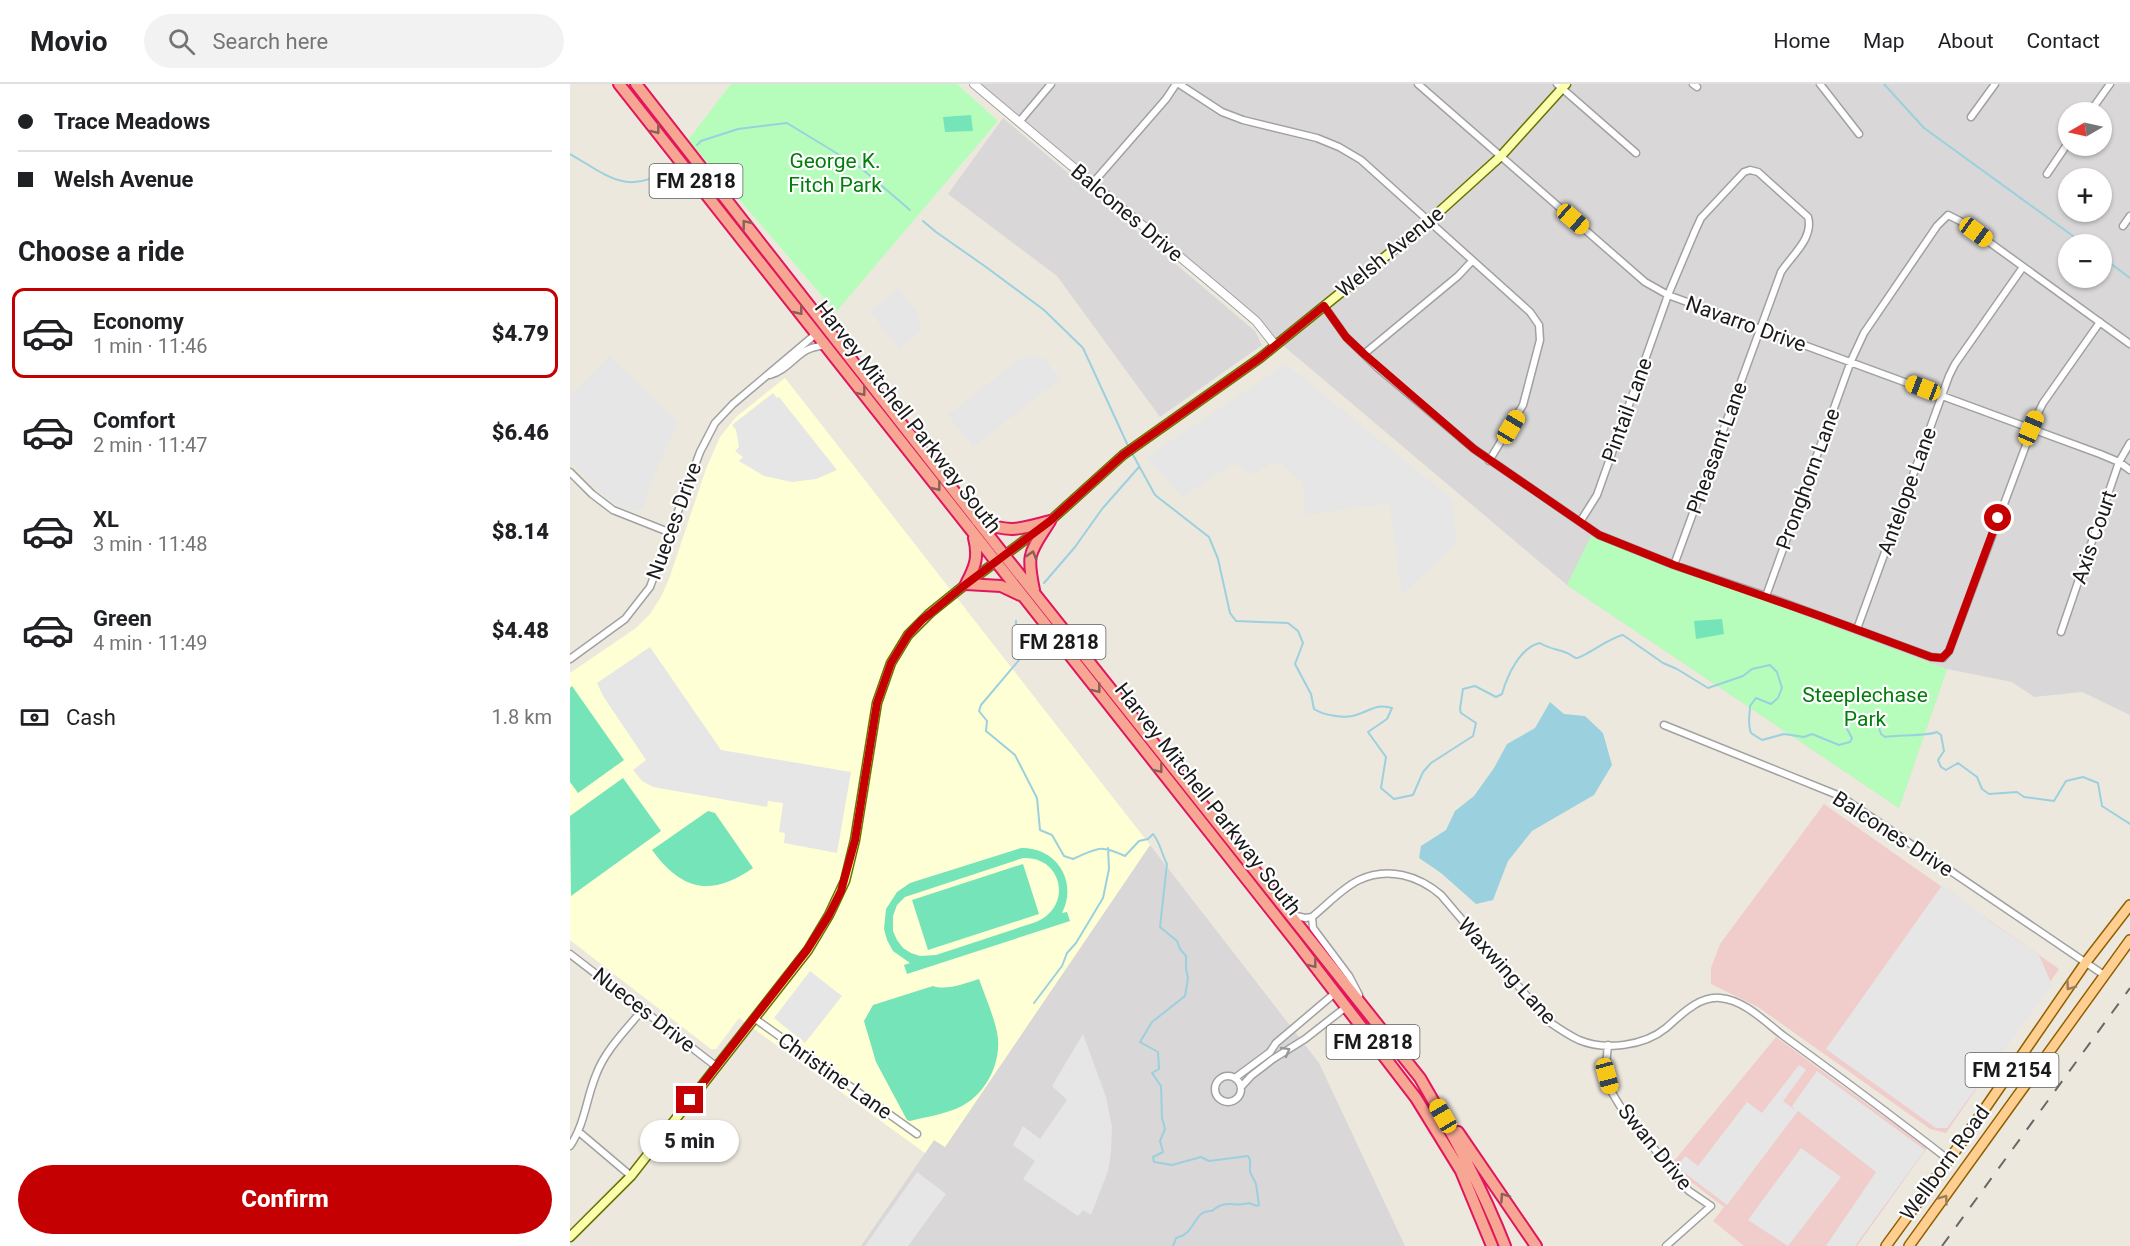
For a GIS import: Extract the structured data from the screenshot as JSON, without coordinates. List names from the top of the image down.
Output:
{
  "streets": {
    "highway": ["FM 2818", "Harvey Mitchell Parkway South"],
    "main road": ["Welsh Avenue", "FM 2154", "Wellborn Road"],
    "street": [
      "Balcones Drive",
      "Navarro Drive",
      "Pintail Lane",
      "Pheasant Lane",
      "Pronghorn Lane",
      "Antelope Lane",
      "Nueces Drive",
      "Axis Court",
      "Waxwing Lane",
      "Christine Lane",
      "Swan Drive"
    ]
  },
  "crossings": [
    ["Balcones Drive", "Welsh Avenue"],
    ["Balcones Drive", "Wellborn Road"],
    ["Welsh Avenue", "Navarro Drive"],
    ["Welsh Avenue", "Harvey Mitchell Parkway South"],
    ["Welsh Avenue", "Nueces Drive"],
    ["Welsh Avenue", "Christine Lane"],
    ["Navarro Drive", "Pintail Lane"],
    ["Navarro Drive", "Pheasant Lane"],
    ["Navarro Drive", "Pronghorn Lane"],
    ["Navarro Drive", "Antelope Lane"],
    ["Navarro Drive", "Axis Court"],
    ["Pintail Lane", "Pheasant Lane"],
    ["Harvey Mitchell Parkway South", "Nueces Drive"],
    ["Pronghorn Lane", "Antelope Lane"],
    ["Waxwing Lane", "Swan Drive"],
    ["Waxwing Lane", "Wellborn Road"]
  ],
  "parks": ["George K. Fitch Park", "Steeplechase Park"],
  "north": "left",
  "page": {
    "header": "Movio",
    "search": "Search here",
    "nav": [
      "Home",
      "Map",
      "About",
      "Contact"
    ],
    "banner": ["Trace Meadows", "Welsh Avenue"],
    "map_buttons": ["+", "−"],
    "heading": "Choose a ride",
    "list": [
      {
        "name": "Economy",
        "note": "1 min · 11:46",
        "value": "$4.79"
      },
      {
        "name": "Comfort",
        "note": "2 min · 11:47",
        "value": "$6.46"
      },
      {
        "name": "XL",
        "note": "3 min · 11:48",
        "value": "$8.14"
      },
      {
        "name": "Green",
        "note": "4 min · 11:49",
        "value": "$4.48"
      }
    ],
    "pay": ["Cash", "1.8 km"],
    "bubble": "5 min",
    "buttons": "Confirm"
  }
}
